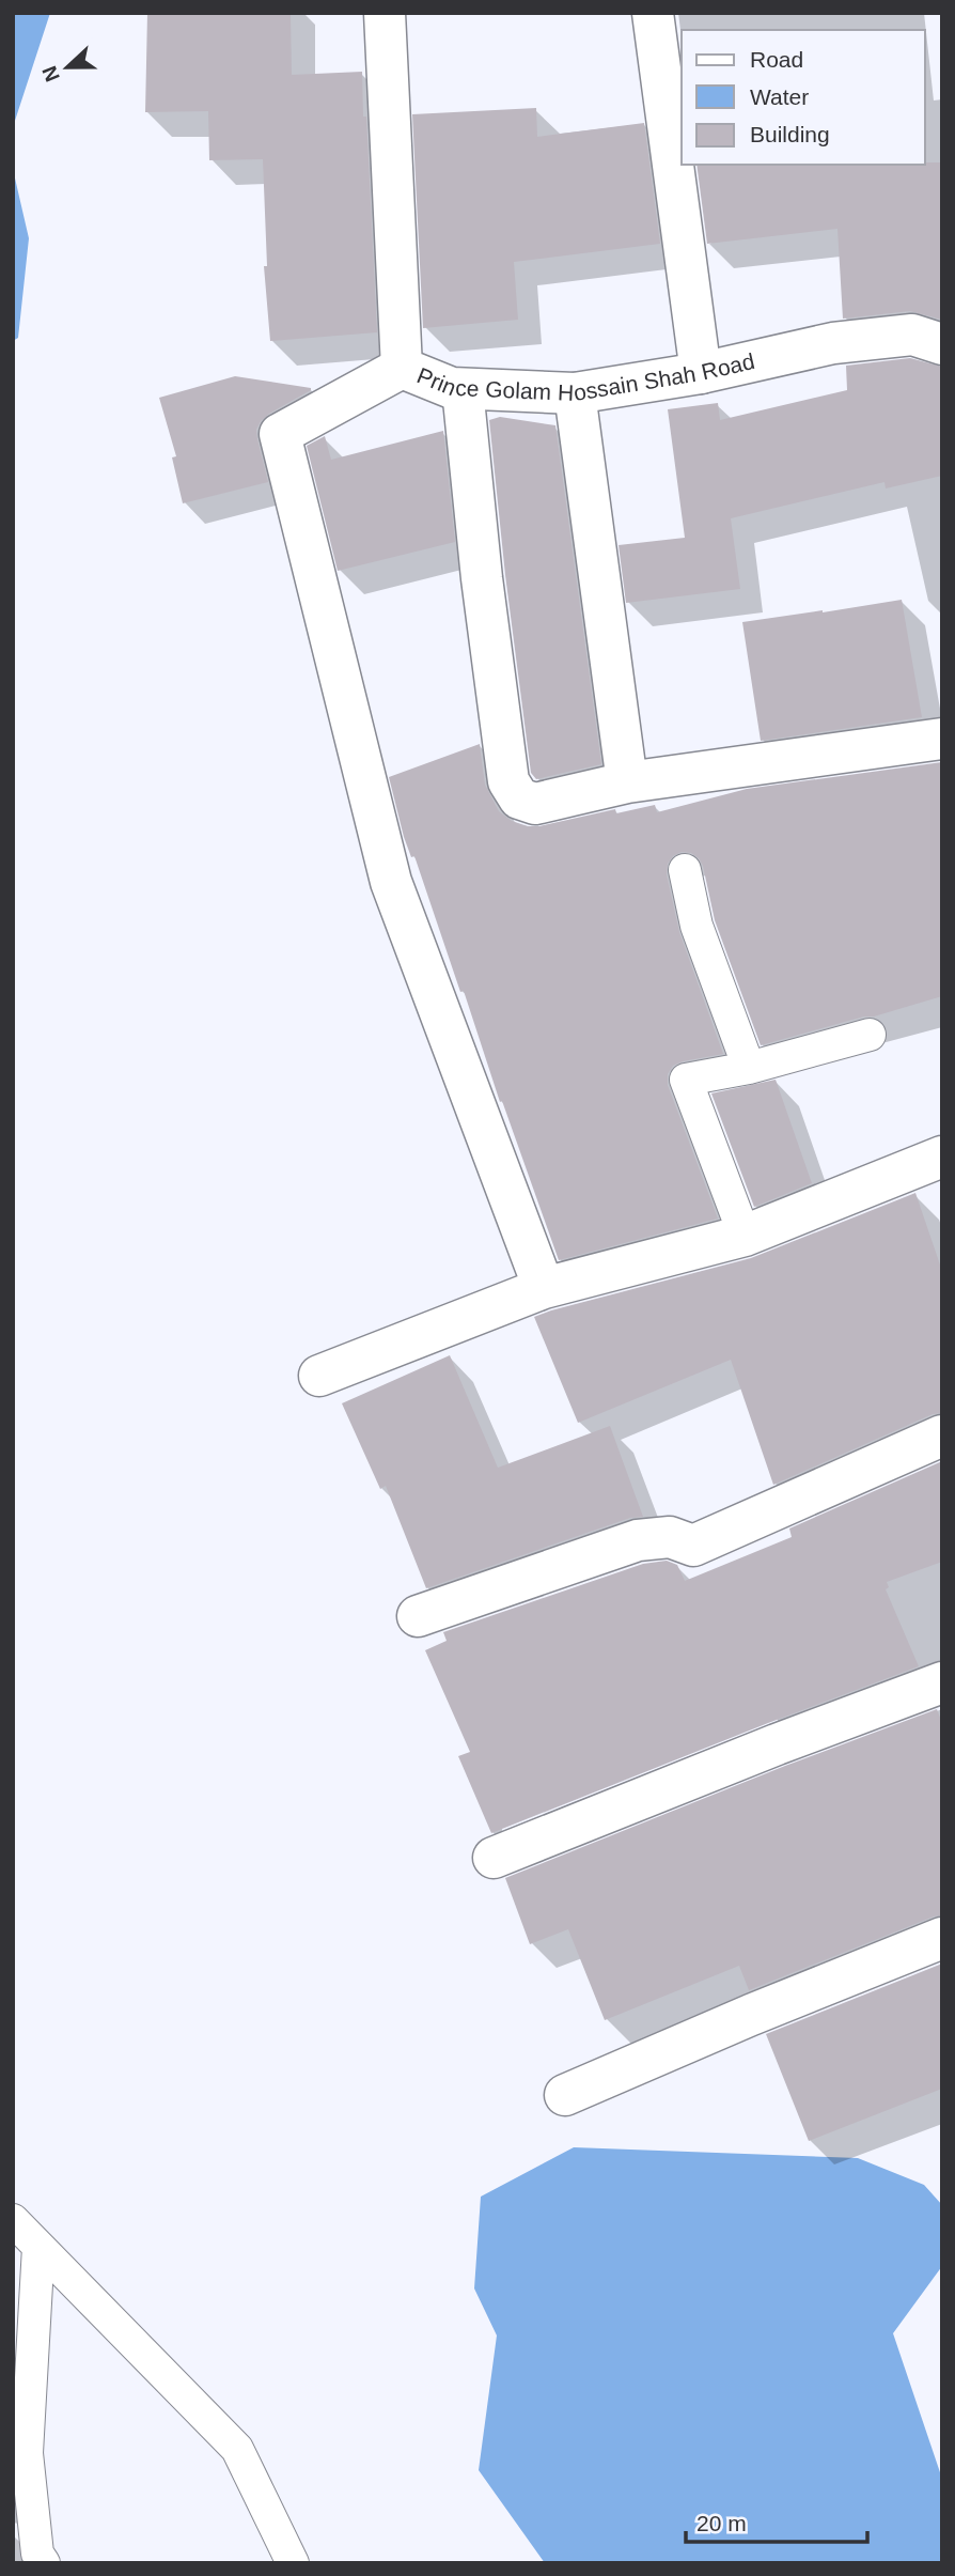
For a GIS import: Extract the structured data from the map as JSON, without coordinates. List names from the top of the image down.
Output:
{
  "streets": {
    "street": ["Prince Golam Hossain Shah Road"]
  },
  "legend": ["Road", "Water", "Building"],
  "scale_bar": "20 m",
  "north": "left"
}
